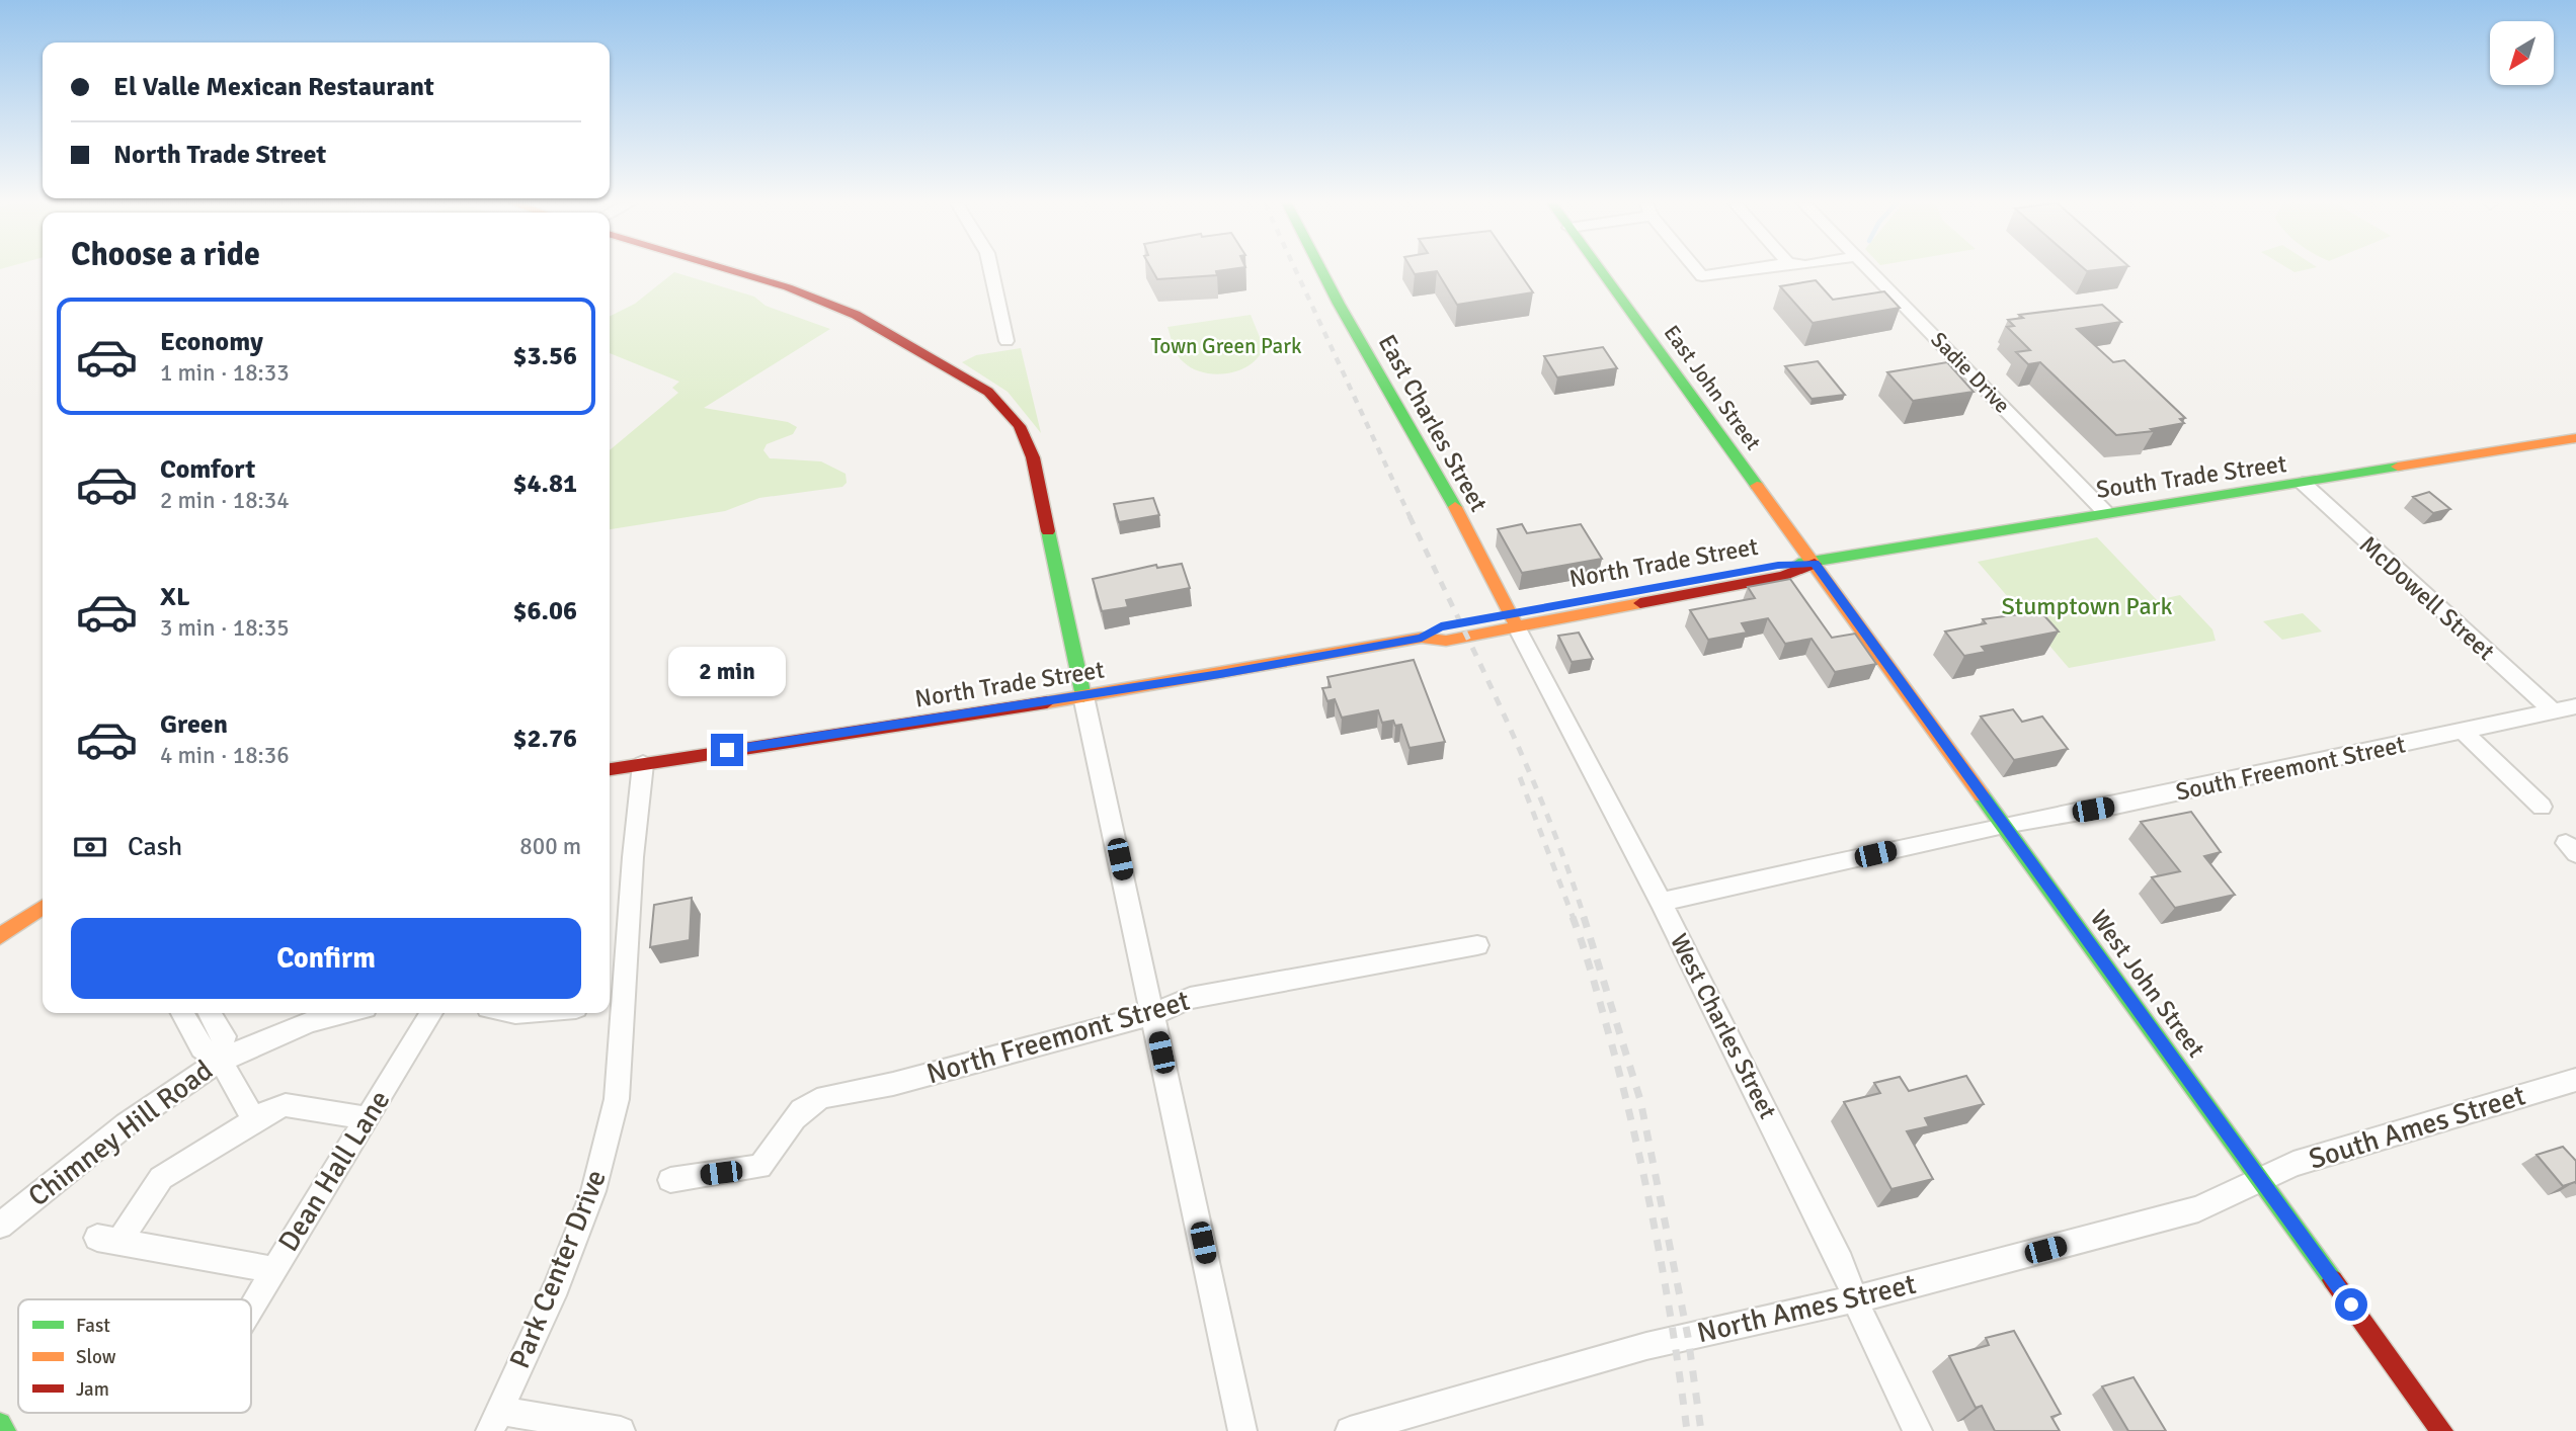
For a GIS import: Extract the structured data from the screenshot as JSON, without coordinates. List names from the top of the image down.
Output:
{
  "streets": {
    "main road": [
      "East John Street",
      "East Charles Street",
      "South Trade Street",
      "North Trade Street",
      "West John Street"
    ],
    "street": [
      "Sadie Drive",
      "McDowell Street",
      "South Freemont Street",
      "West Charles Street",
      "North Freemont Street",
      "South Ames Street",
      "Chimney Hill Road",
      "Dean Hall Lane",
      "Park Center Drive",
      "North Ames Street"
    ]
  },
  "crossings": [
    ["Sadie Drive", "South Trade Street"],
    ["East John Street", "South Trade Street"],
    ["East John Street", "North Trade Street"],
    ["East John Street", "West John Street"],
    ["East Charles Street", "North Trade Street"],
    ["East Charles Street", "West Charles Street"],
    ["South Trade Street", "North Trade Street"],
    ["South Trade Street", "McDowell Street"],
    ["South Trade Street", "West John Street"],
    ["North Trade Street", "West John Street"],
    ["North Trade Street", "West Charles Street"],
    ["North Trade Street", "Park Center Drive"],
    ["McDowell Street", "South Freemont Street"],
    ["South Freemont Street", "West John Street"],
    ["West John Street", "South Ames Street"],
    ["West John Street", "North Ames Street"],
    ["West Charles Street", "North Ames Street"],
    ["South Ames Street", "North Ames Street"]
  ],
  "parks": ["Town Green Park", "Stumptown Park"],
  "legend": ["Fast", "Slow", "Jam"],
  "north": "bottom left",
  "page": {
    "banner": ["El Valle Mexican Restaurant", "North Trade Street"],
    "heading": "Choose a ride",
    "list": [
      {
        "name": "Economy",
        "note": "1 min · 18:33",
        "value": "$3.56"
      },
      {
        "name": "Comfort",
        "note": "2 min · 18:34",
        "value": "$4.81"
      },
      {
        "name": "XL",
        "note": "3 min · 18:35",
        "value": "$6.06"
      },
      {
        "name": "Green",
        "note": "4 min · 18:36",
        "value": "$2.76"
      }
    ],
    "bubble": "2 min",
    "pay": ["Cash", "800 m"],
    "buttons": "Confirm"
  }
}
